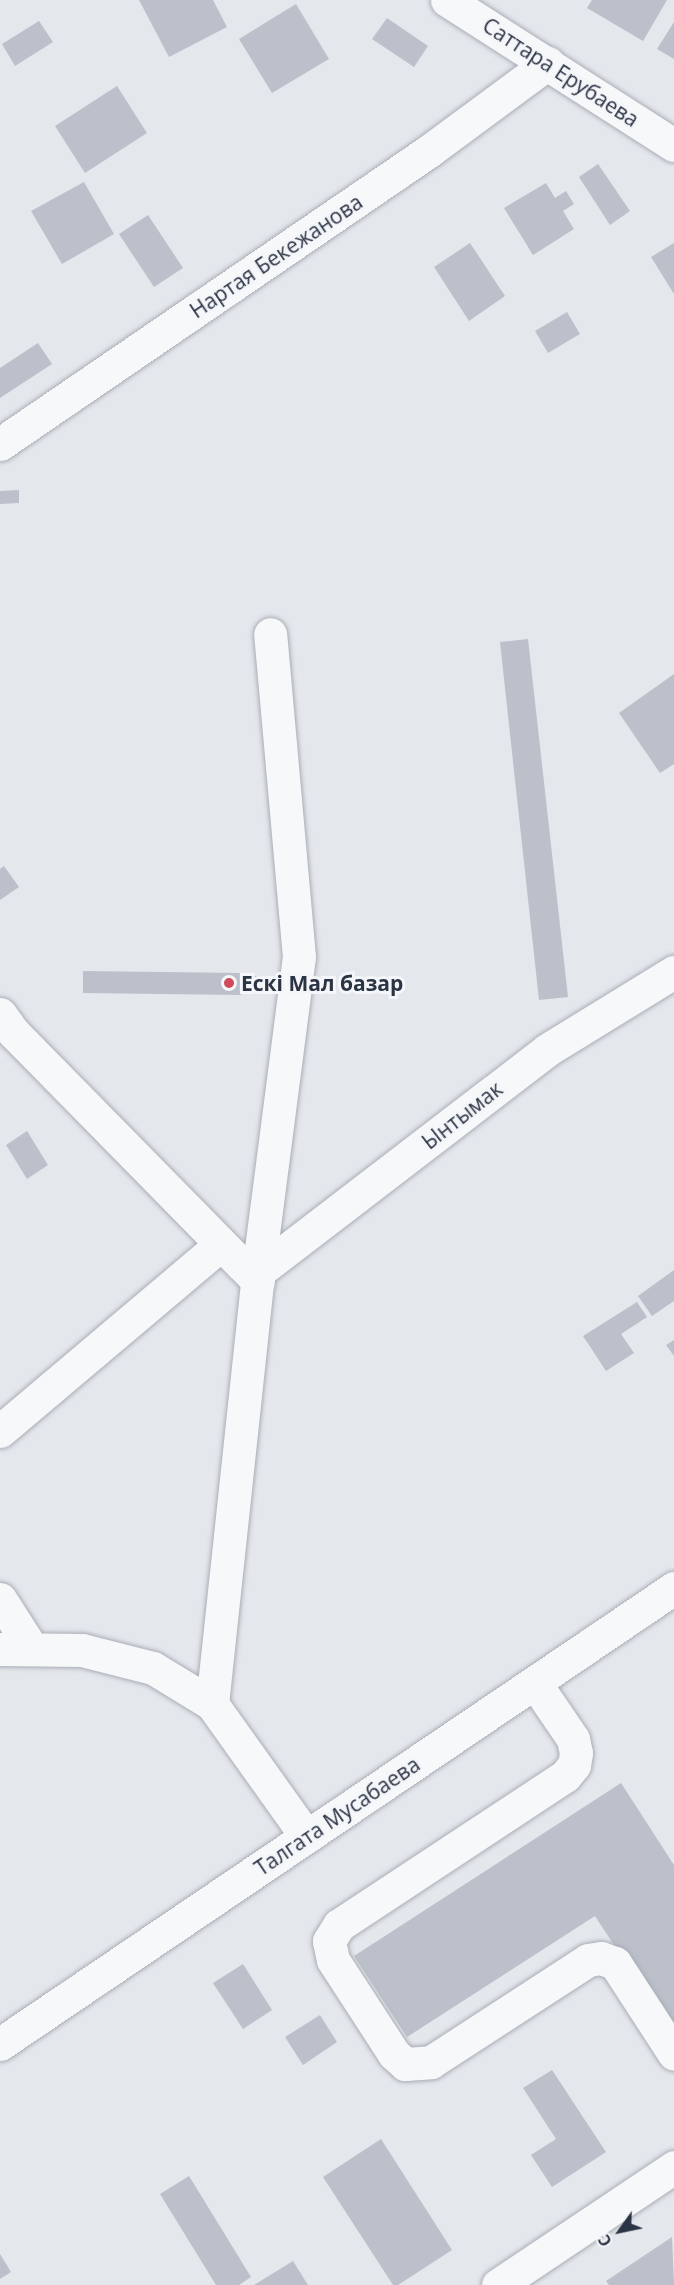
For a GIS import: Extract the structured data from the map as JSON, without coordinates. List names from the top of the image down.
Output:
{
  "streets": {
    "street": [
      "Саттара Ерубаева",
      "Нартая Бекежанова",
      "Ынтымак",
      "Талгата Мусабаева"
    ]
  },
  "crossings": [
    ["Саттара Ерубаева", "Нартая Бекежанова"]
  ],
  "places": ["Ескі Мал базар"],
  "north": "bottom left"
}
